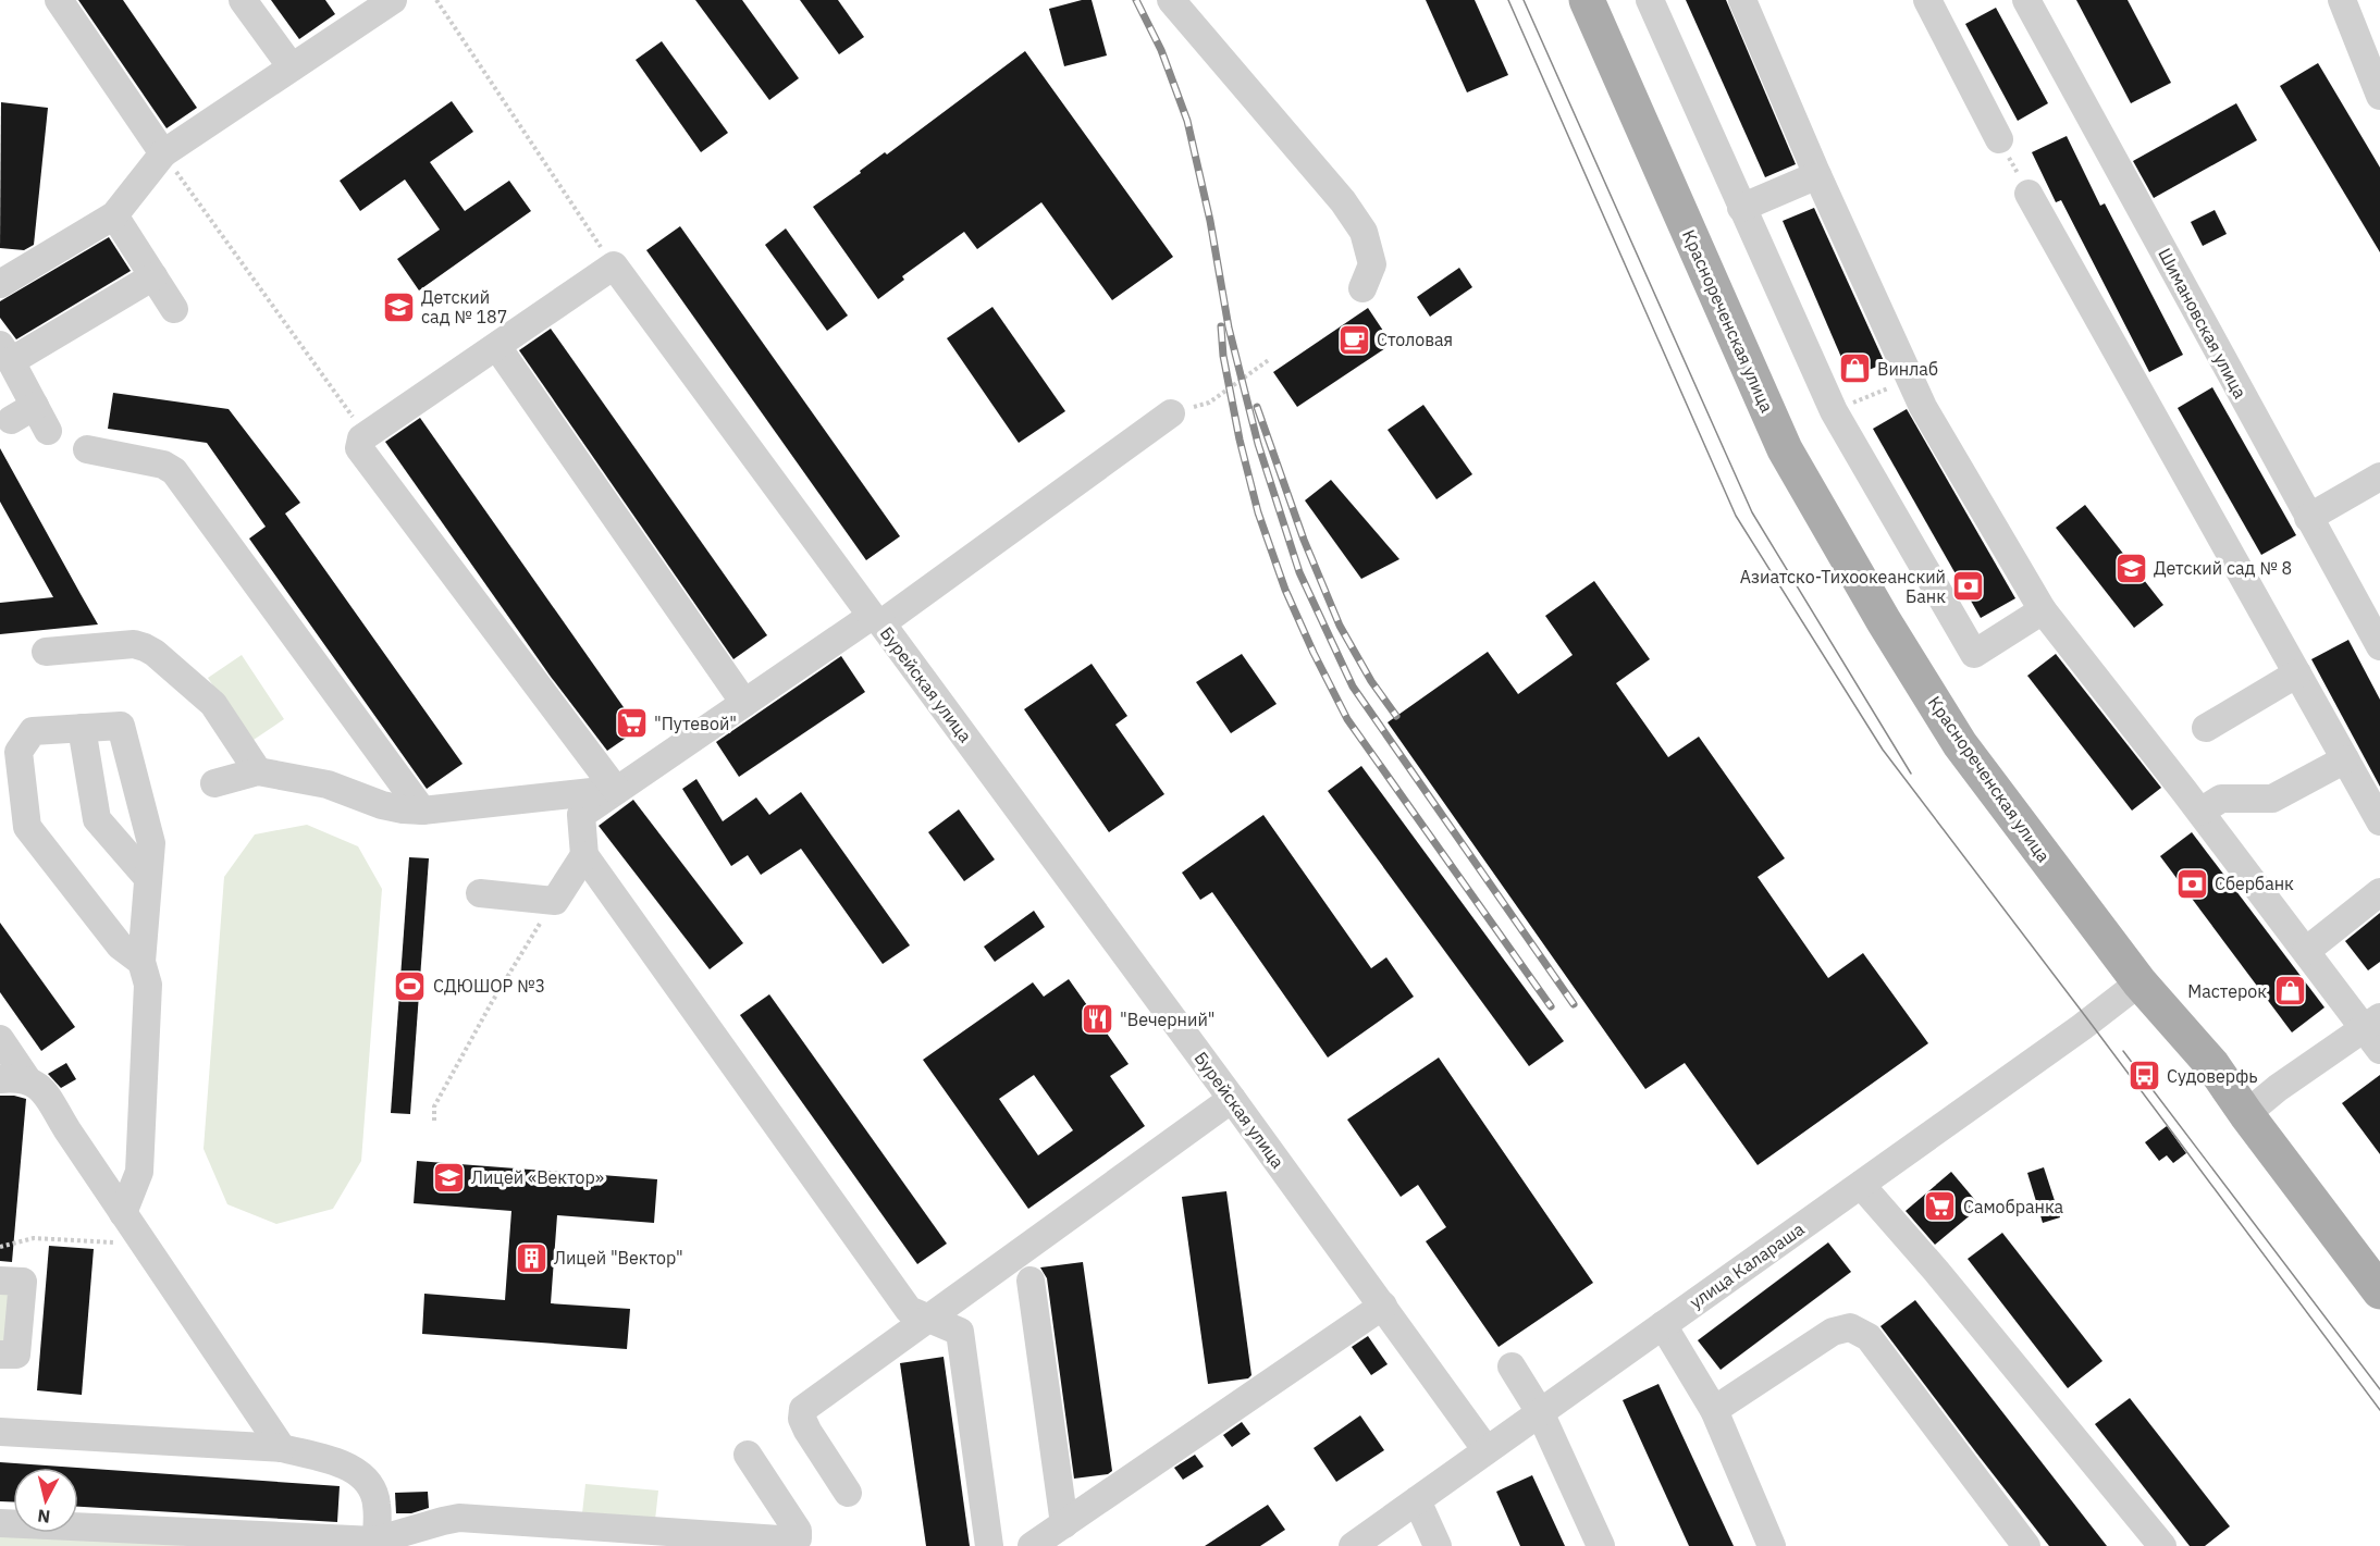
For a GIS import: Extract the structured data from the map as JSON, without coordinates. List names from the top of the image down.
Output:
{
  "streets": {
    "main road": ["Краснореченская улица"],
    "street": ["Шимановская улица", "Бурейская улица", "улица Калараша"]
  },
  "crossings": [
    ["Краснореченская улица", "улица Калараша"],
    ["Бурейская улица", "улица Калараша"]
  ],
  "places": {
    "school or university": ["Детский сад № 187", "Детский сад № 8", "Лицей «Вектор»"],
    "cafe": ["Столовая"],
    "shop": ["Винлаб", "Мастерок"],
    "bank": ["Азиатско-Тихоокеанский Банк", "Сбербанк"],
    "supermarket": ["\"Путевой\"", "Самобранка"],
    "sports": ["СДЮШОР №3"],
    "restaurant": ["\"Вечерний\""],
    "bus stop": ["Судоверфь"],
    "building": ["Лицей \"Вектор\""]
  },
  "north": "bottom"
}
